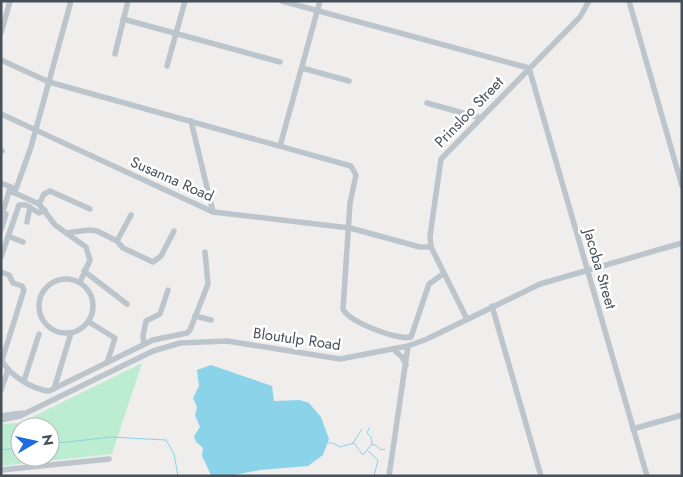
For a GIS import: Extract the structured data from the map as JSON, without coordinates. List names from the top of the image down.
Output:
{
  "streets": {
    "street": [
      "Prinsloo Street",
      "Susanna Road",
      "Jacoba Street",
      "Bloutulp Road"
    ]
  },
  "crossings": [
    ["Prinsloo Street", "Susanna Road"],
    ["Prinsloo Street", "Jacoba Street"],
    ["Prinsloo Street", "Bloutulp Road"],
    ["Jacoba Street", "Bloutulp Road"]
  ],
  "north": "right"
}
